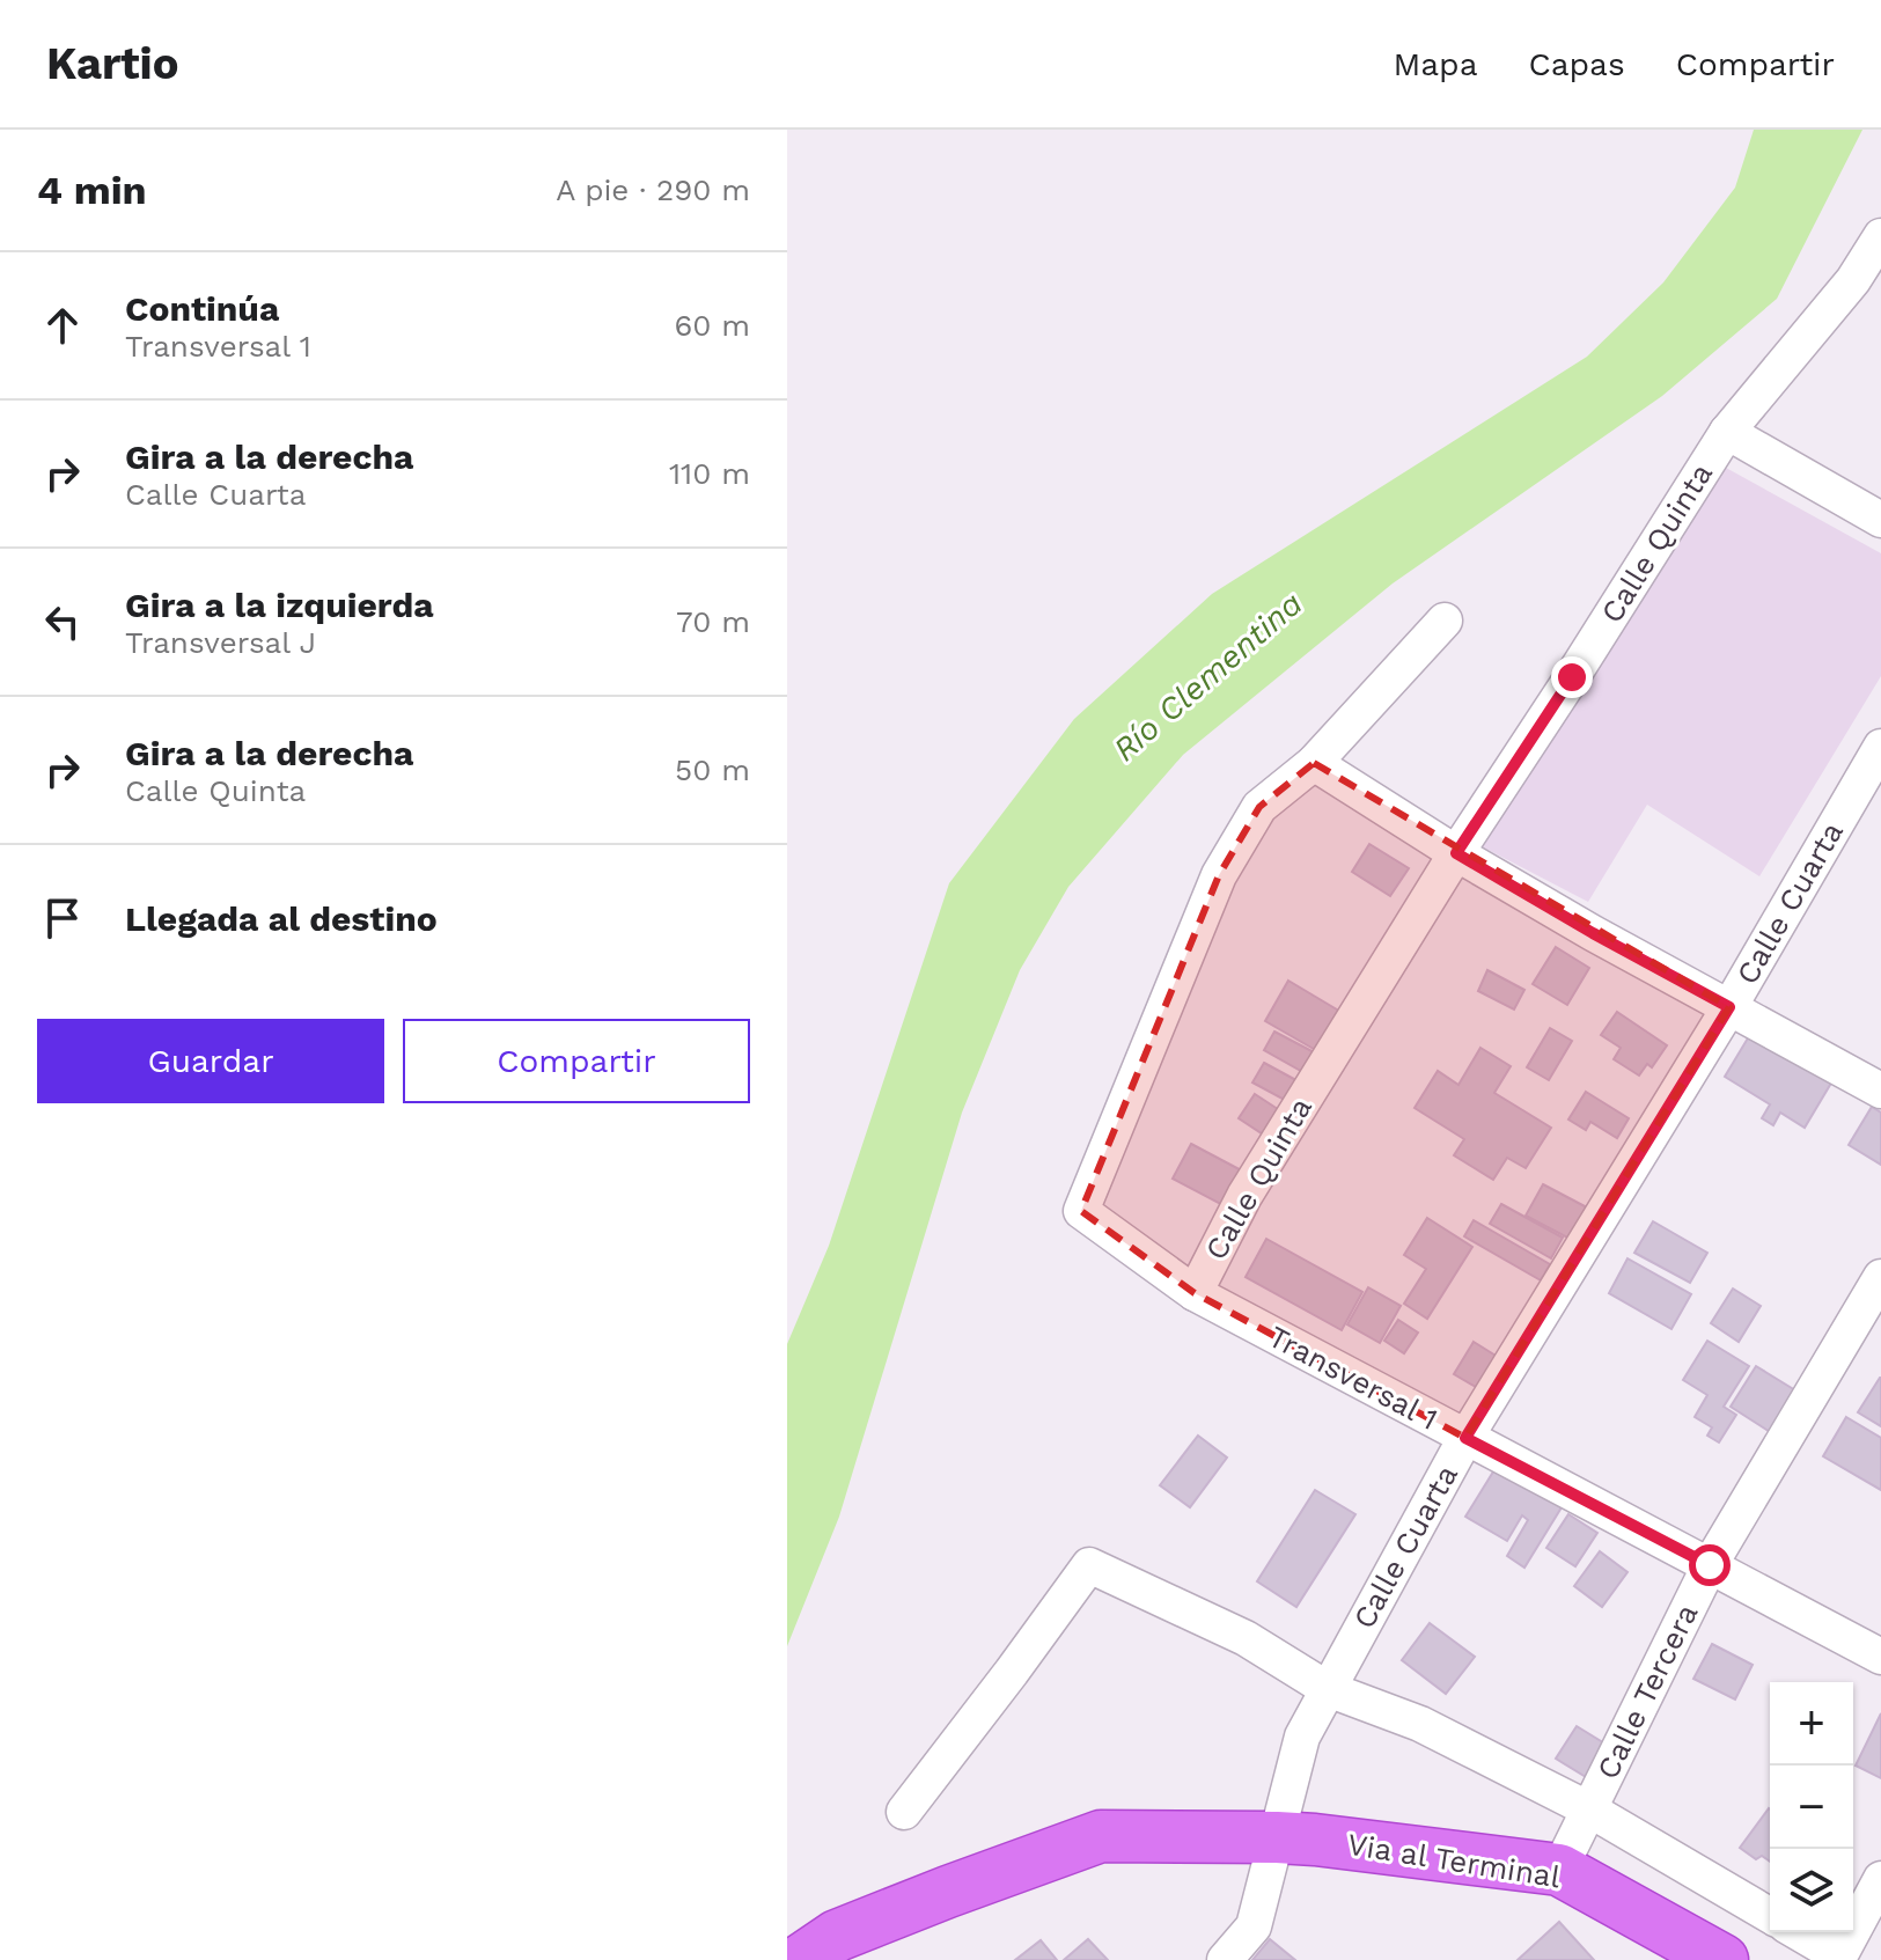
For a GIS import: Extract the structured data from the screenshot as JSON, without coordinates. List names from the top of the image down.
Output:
{
  "streets": {
    "highway": ["Via al Terminal"],
    "street": [
      "Calle Quinta",
      "Calle Cuarta",
      "Transversal 1",
      "Calle Tercera"
    ]
  },
  "crossings": [
    ["Calle Quinta", "Transversal 1"],
    ["Calle Cuarta", "Transversal 1"],
    ["Calle Cuarta", "Via al Terminal"],
    ["Transversal 1", "Calle Tercera"],
    ["Calle Tercera", "Via al Terminal"]
  ],
  "water": ["Río Clementina"],
  "page": {
    "header": "Kartio",
    "nav": ["Mapa", "Capas", "Compartir"],
    "heading": ["4 min", "A pie · 290 m"],
    "list": [
      ["Continúa", "Transversal 1", "60 m"],
      ["Gira a la derecha", "Calle Cuarta", "110 m"],
      ["Gira a la izquierda", "Transversal J", "70 m"],
      ["Gira a la derecha", "Calle Quinta", "50 m"],
      "Llegada al destino"
    ],
    "buttons": ["Guardar", "Compartir"],
    "map_buttons": ["+", "−"]
  }
}
